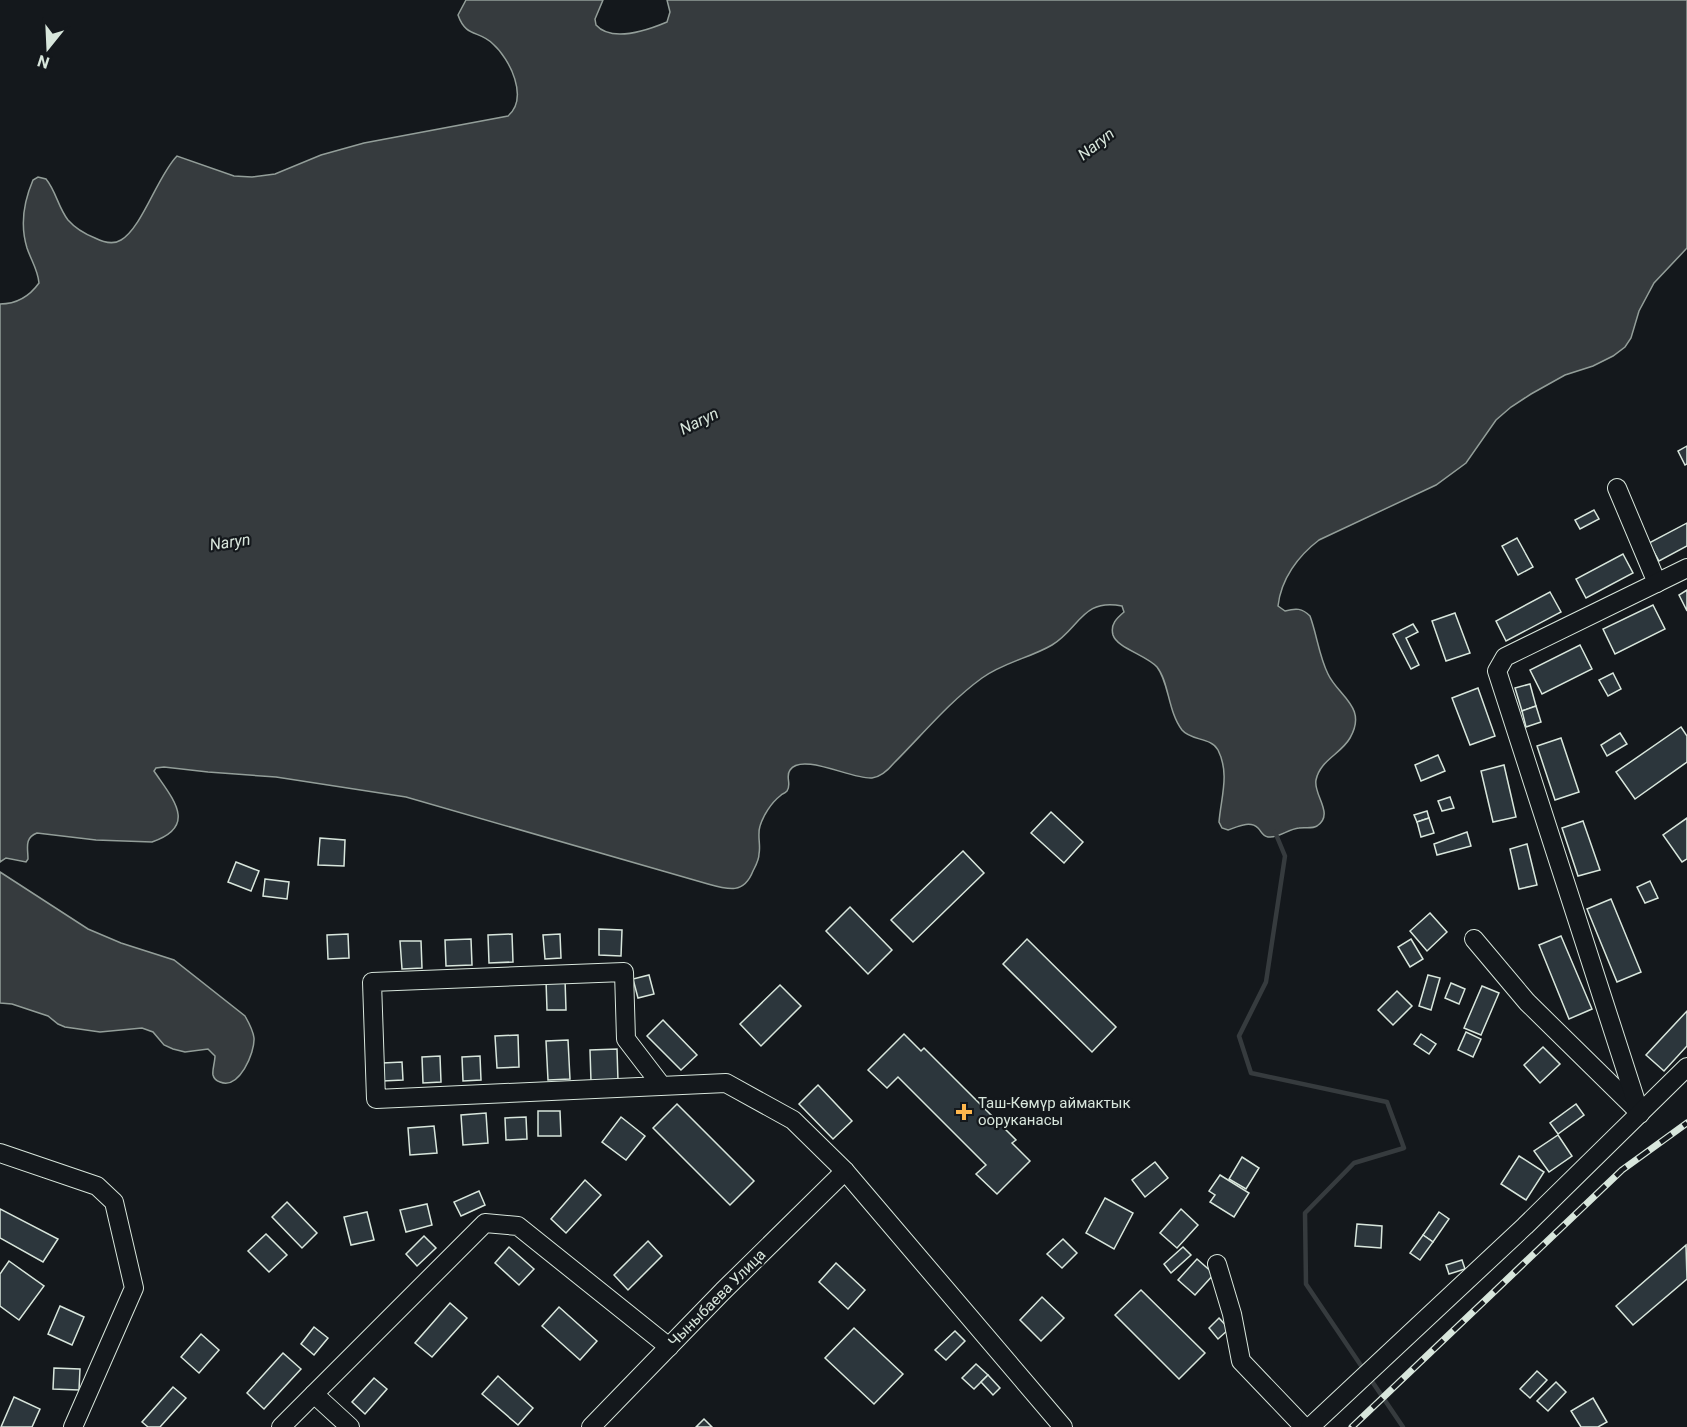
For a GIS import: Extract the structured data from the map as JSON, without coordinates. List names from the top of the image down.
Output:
{
  "streets": {
    "street": ["Чыныбаева Улица"]
  },
  "water": ["Naryn"],
  "places": {
    "health": ["Таш-Көмүр аймактык ооруканасы"]
  },
  "north": "bottom"
}
